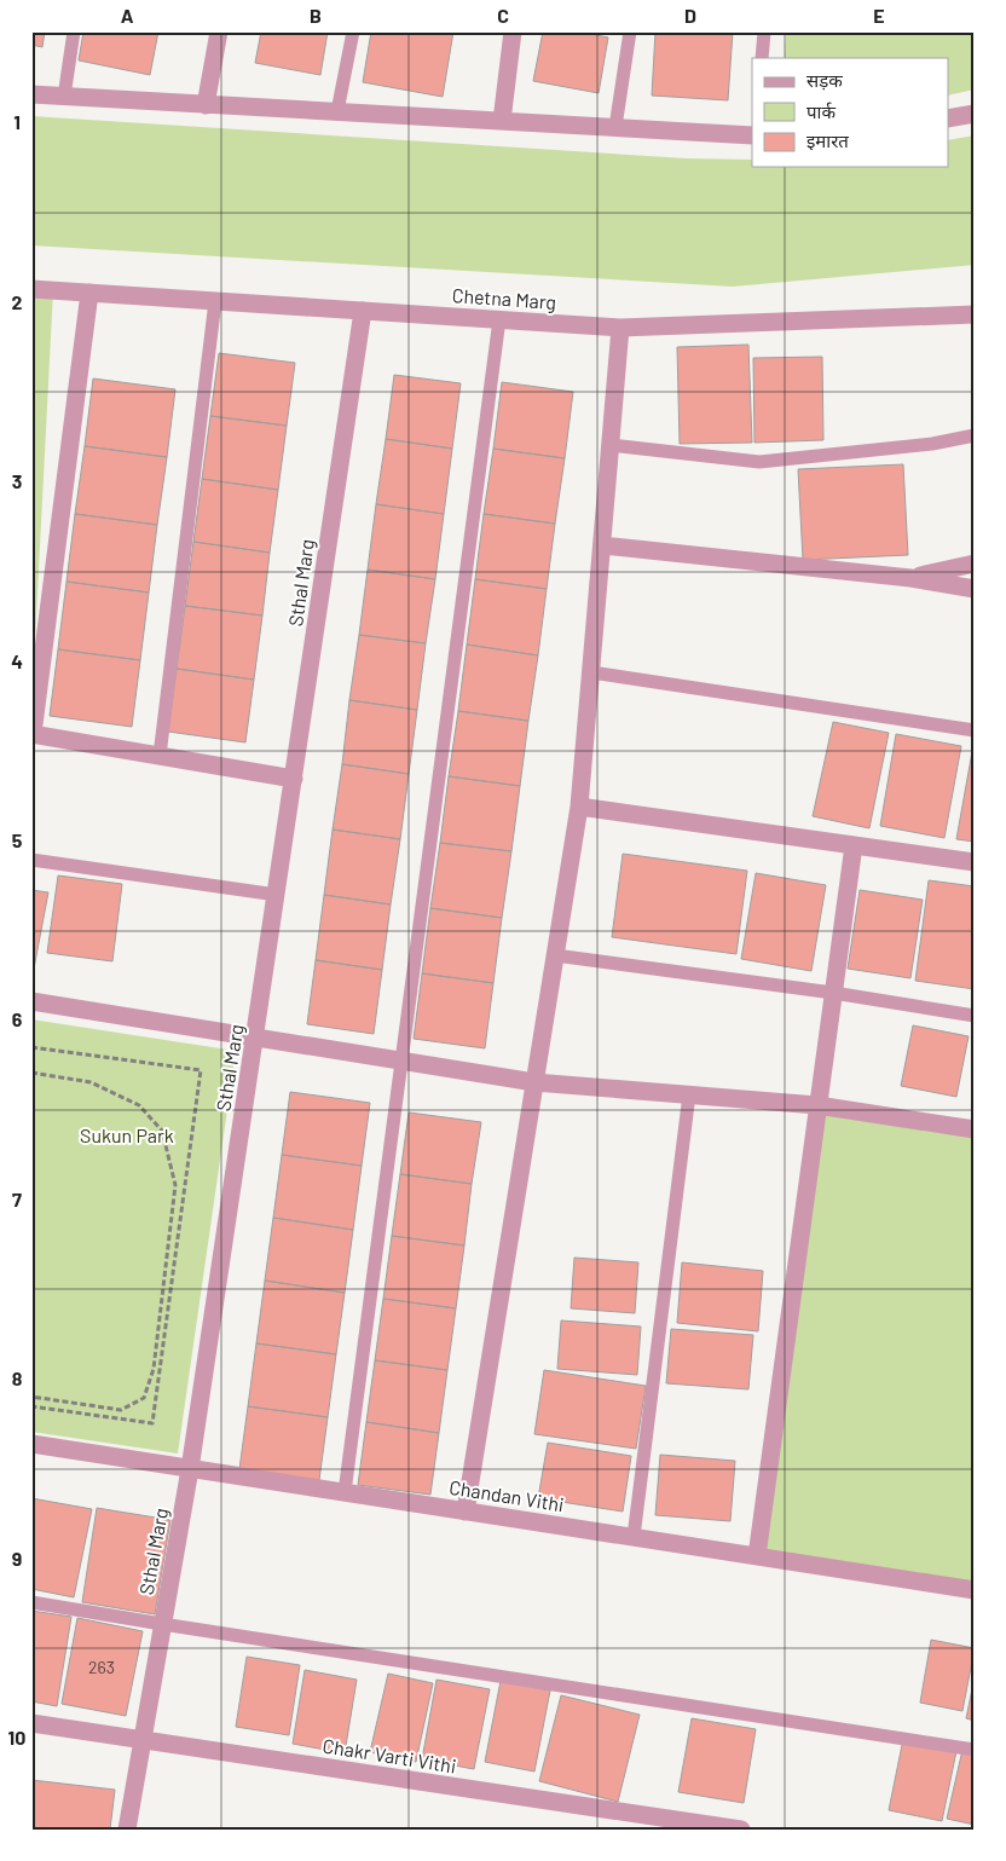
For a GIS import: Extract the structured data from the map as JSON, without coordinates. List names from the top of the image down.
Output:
{
  "streets": {
    "street": [
      "Chetna Marg",
      "Sthal Marg",
      "Chandan Vithi",
      "Chakr Varti Vithi"
    ]
  },
  "crossings": [
    ["Chetna Marg", "Sthal Marg"],
    ["Sthal Marg", "Chandan Vithi"],
    ["Sthal Marg", "Chakr Varti Vithi"]
  ],
  "parks": ["Sukun Park"],
  "house_numbers": ["263"],
  "legend": ["सड़क", "पार्क", "इमारत"],
  "grid": {
    "columns": [
      "A",
      "B",
      "C",
      "D",
      "E"
    ],
    "rows": [
      "1",
      "2",
      "3",
      "4",
      "5",
      "6",
      "7",
      "8",
      "9",
      "10"
    ]
  }
}
